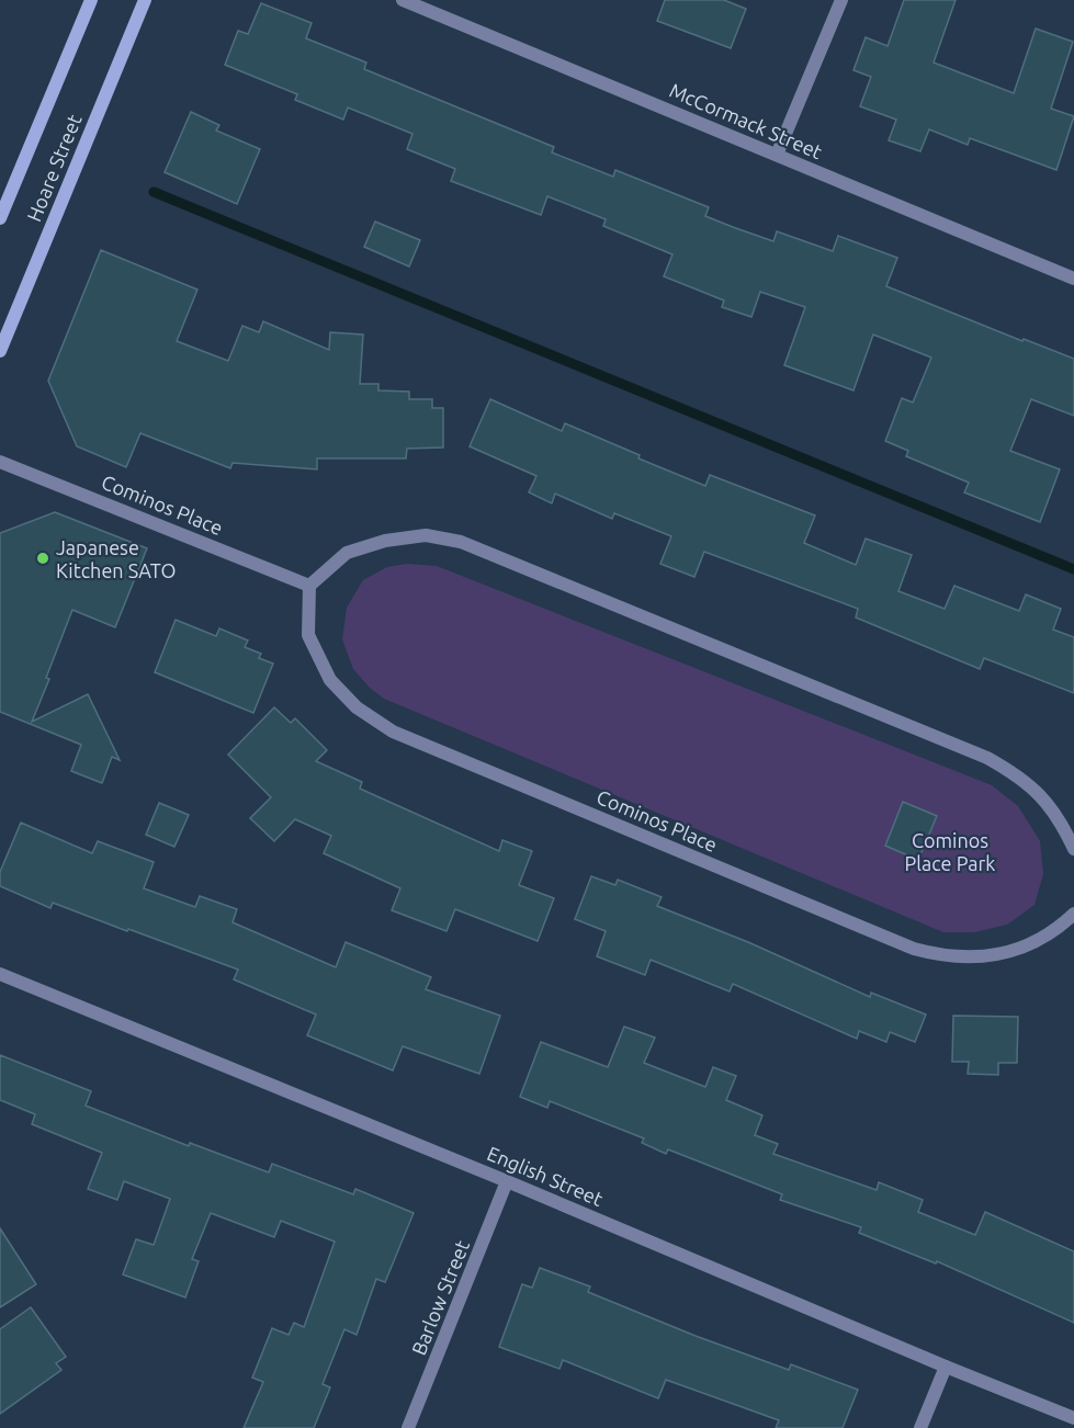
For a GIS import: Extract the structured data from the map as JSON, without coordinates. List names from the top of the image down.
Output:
{
  "streets": {
    "main road": ["Hoare Street"],
    "street": [
      "McCormack Street",
      "Cominos Place",
      "English Street",
      "Barlow Street"
    ]
  },
  "crossings": [
    ["English Street", "Barlow Street"]
  ],
  "parks": ["Cominos Place Park"],
  "places": ["Japanese Kitchen SATO"]
}
